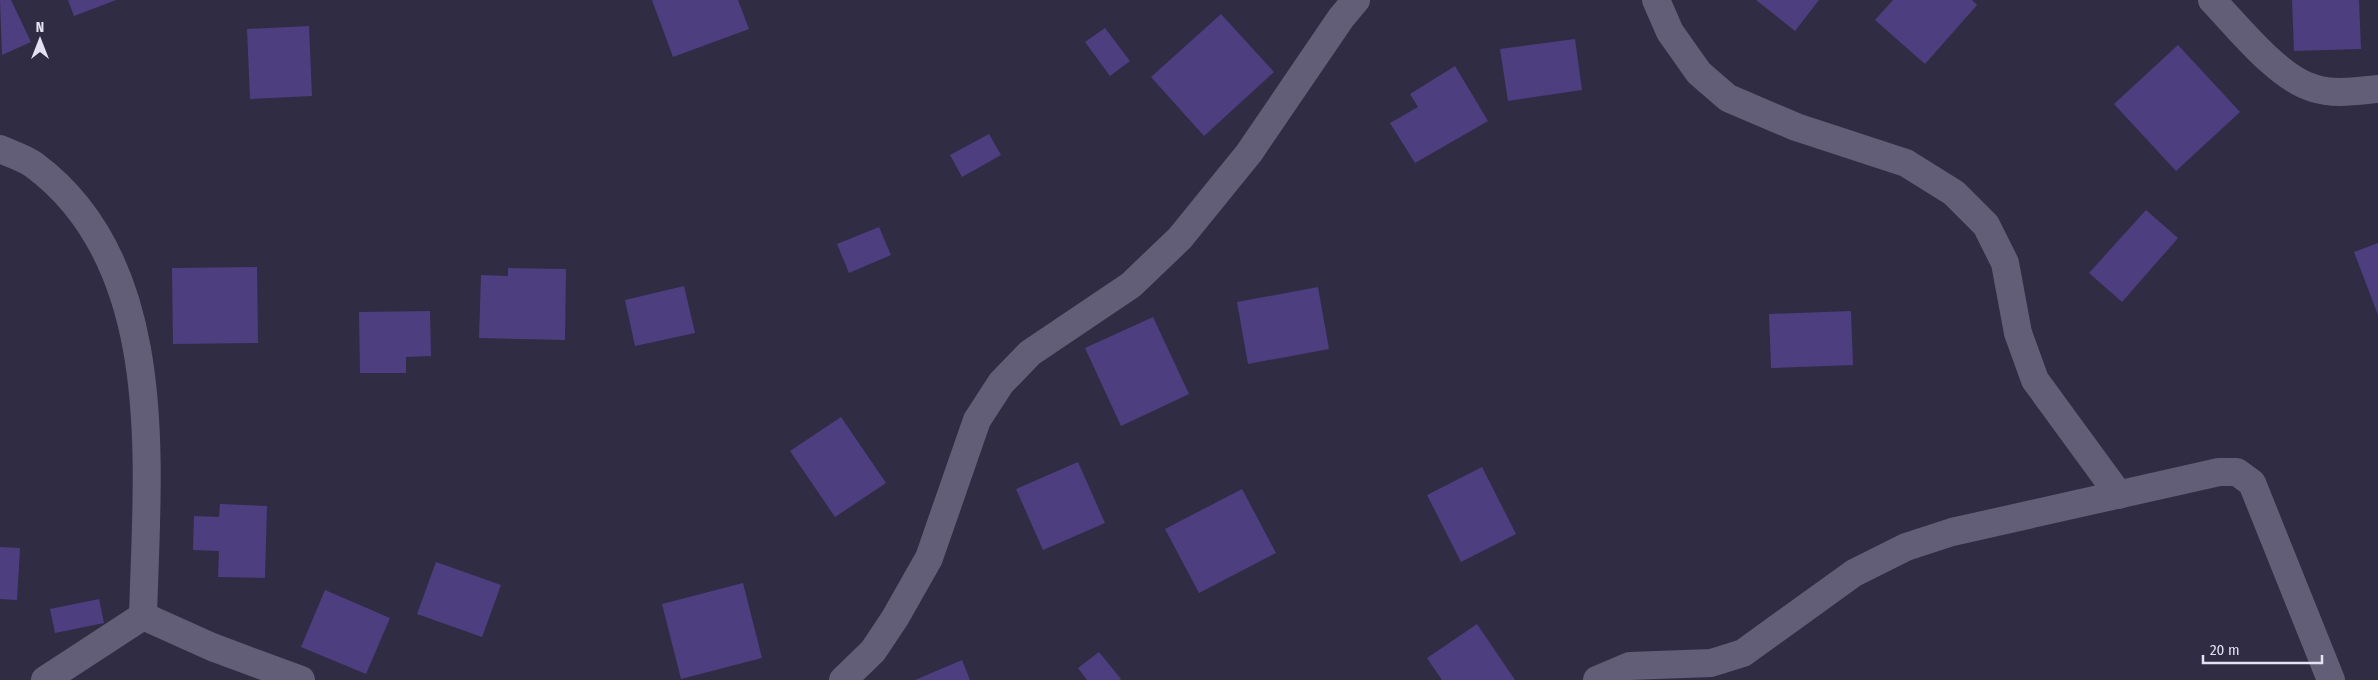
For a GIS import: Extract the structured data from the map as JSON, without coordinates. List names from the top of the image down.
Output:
{
  "scale_bar": "20 m",
  "north": "top"
}
